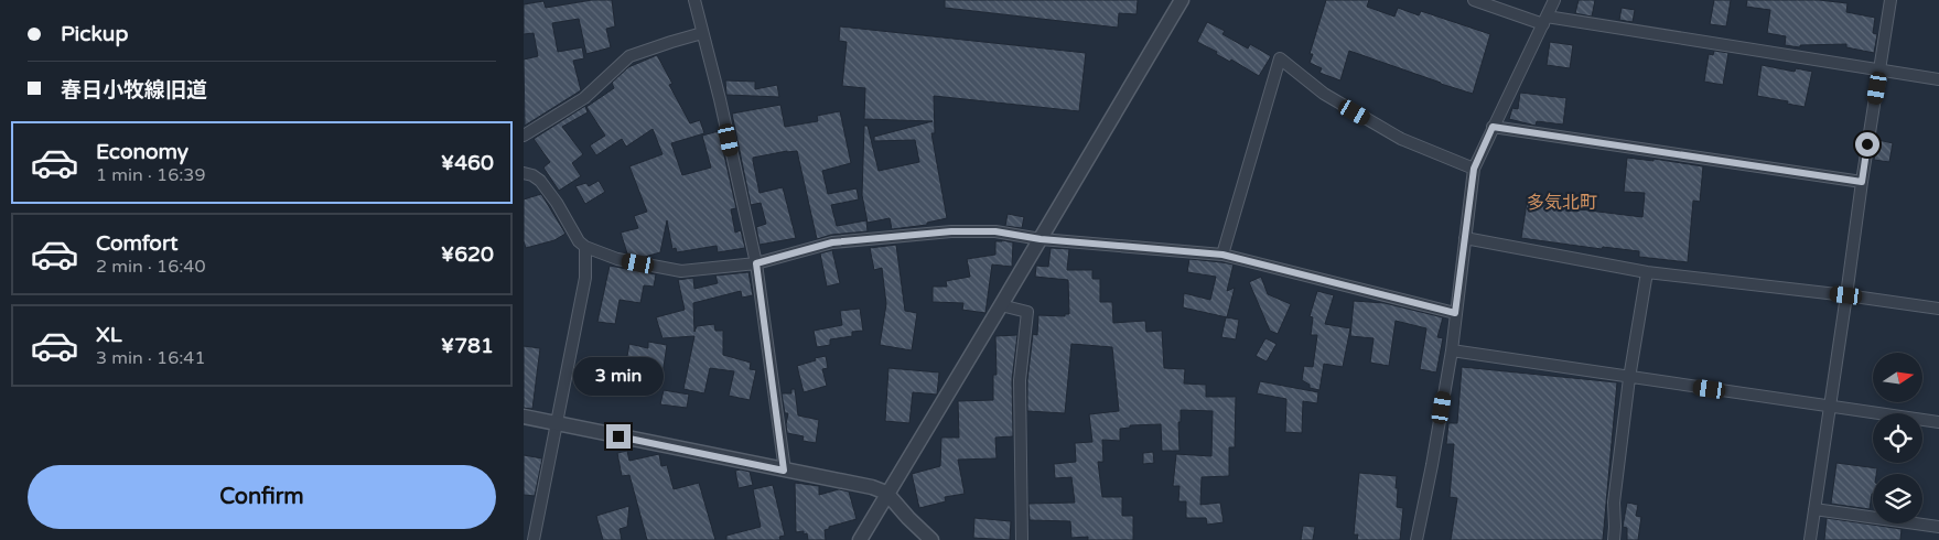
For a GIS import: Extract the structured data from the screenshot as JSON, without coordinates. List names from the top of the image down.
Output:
{
  "districts": ["多気北町"],
  "north": "right",
  "page": {
    "banner": ["Pickup", "春日小牧線旧道"],
    "list": [
      {
        "name": "Economy",
        "note": "1 min · 16:39",
        "value": "¥460"
      },
      {
        "name": "Comfort",
        "note": "2 min · 16:40",
        "value": "¥620"
      },
      {
        "name": "XL",
        "note": "3 min · 16:41",
        "value": "¥781"
      }
    ],
    "bubble": "3 min",
    "buttons": "Confirm"
  }
}
